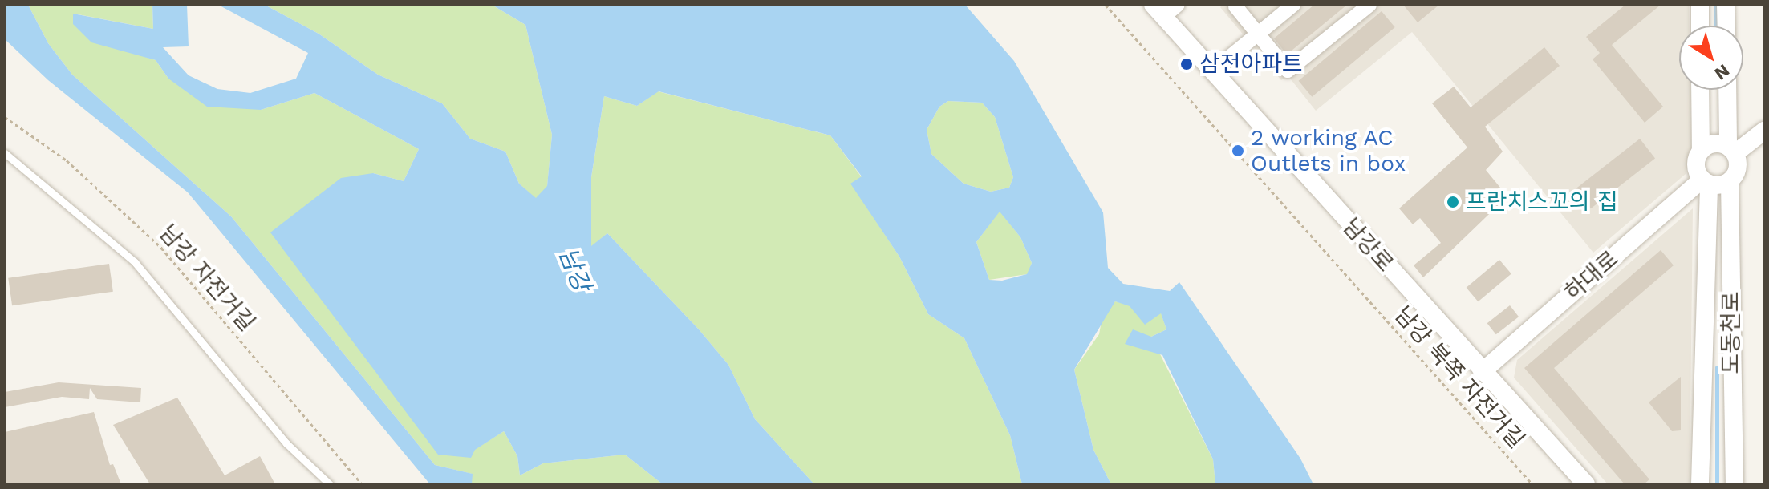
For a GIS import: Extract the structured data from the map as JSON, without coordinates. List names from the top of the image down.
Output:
{
  "streets": {
    "street": ["남강로", "하대로", "도동천로"],
    "path": ["남강 자전거길", "남강 북쪽 자전거길"]
  },
  "crossings": [
    ["남강로", "하대로"],
    ["하대로", "도동천로"]
  ],
  "water": ["남강"],
  "places": ["삼전아파트", "2 working AC Outlets in box", "프란치스꼬의 집"],
  "north": "bottom right"
}
